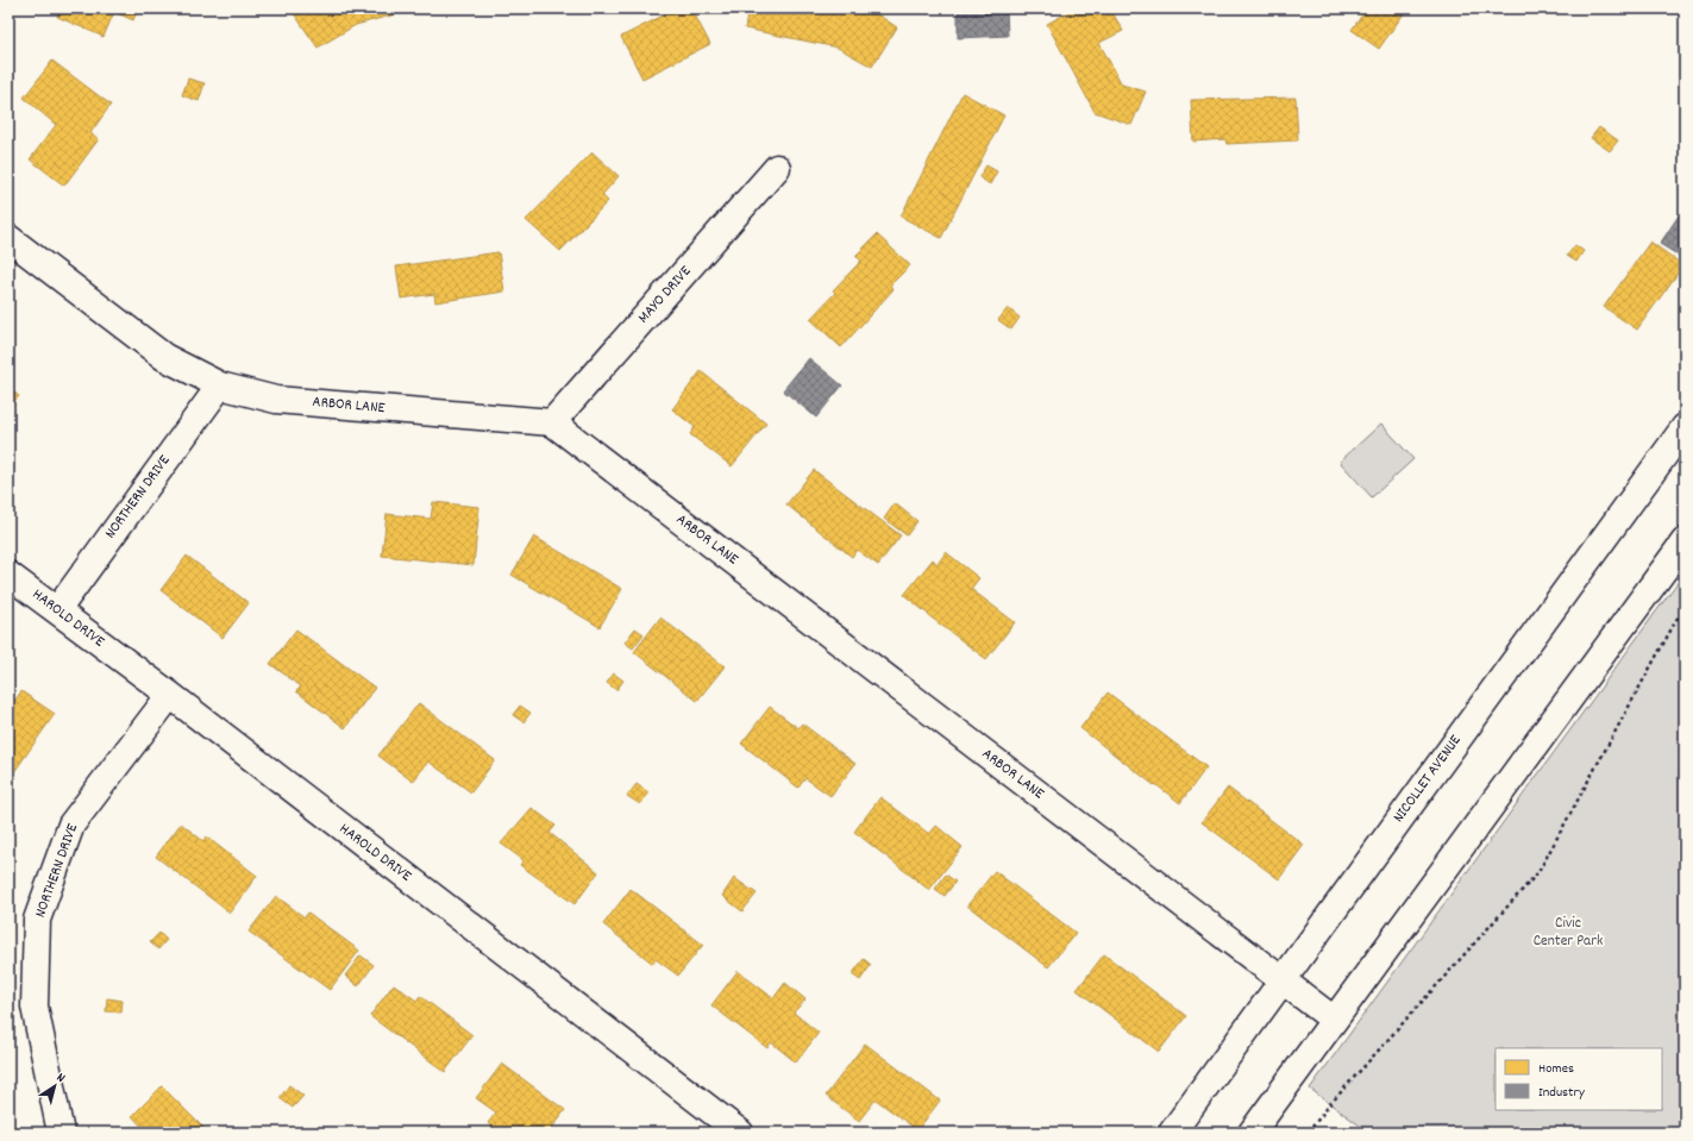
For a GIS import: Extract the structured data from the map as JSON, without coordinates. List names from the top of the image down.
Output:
{
  "streets": {
    "street": [
      "MAYO DRIVE",
      "ARBOR LANE",
      "NORTHERN DRIVE",
      "HAROLD DRIVE",
      "NICOLLET AVENUE"
    ]
  },
  "crossings": [
    ["MAYO DRIVE", "ARBOR LANE"],
    ["ARBOR LANE", "NORTHERN DRIVE"],
    ["ARBOR LANE", "NICOLLET AVENUE"],
    ["NORTHERN DRIVE", "HAROLD DRIVE"]
  ],
  "parks": ["Civic Center Park"],
  "legend": ["Homes", "Industry"],
  "north": "top right"
}
